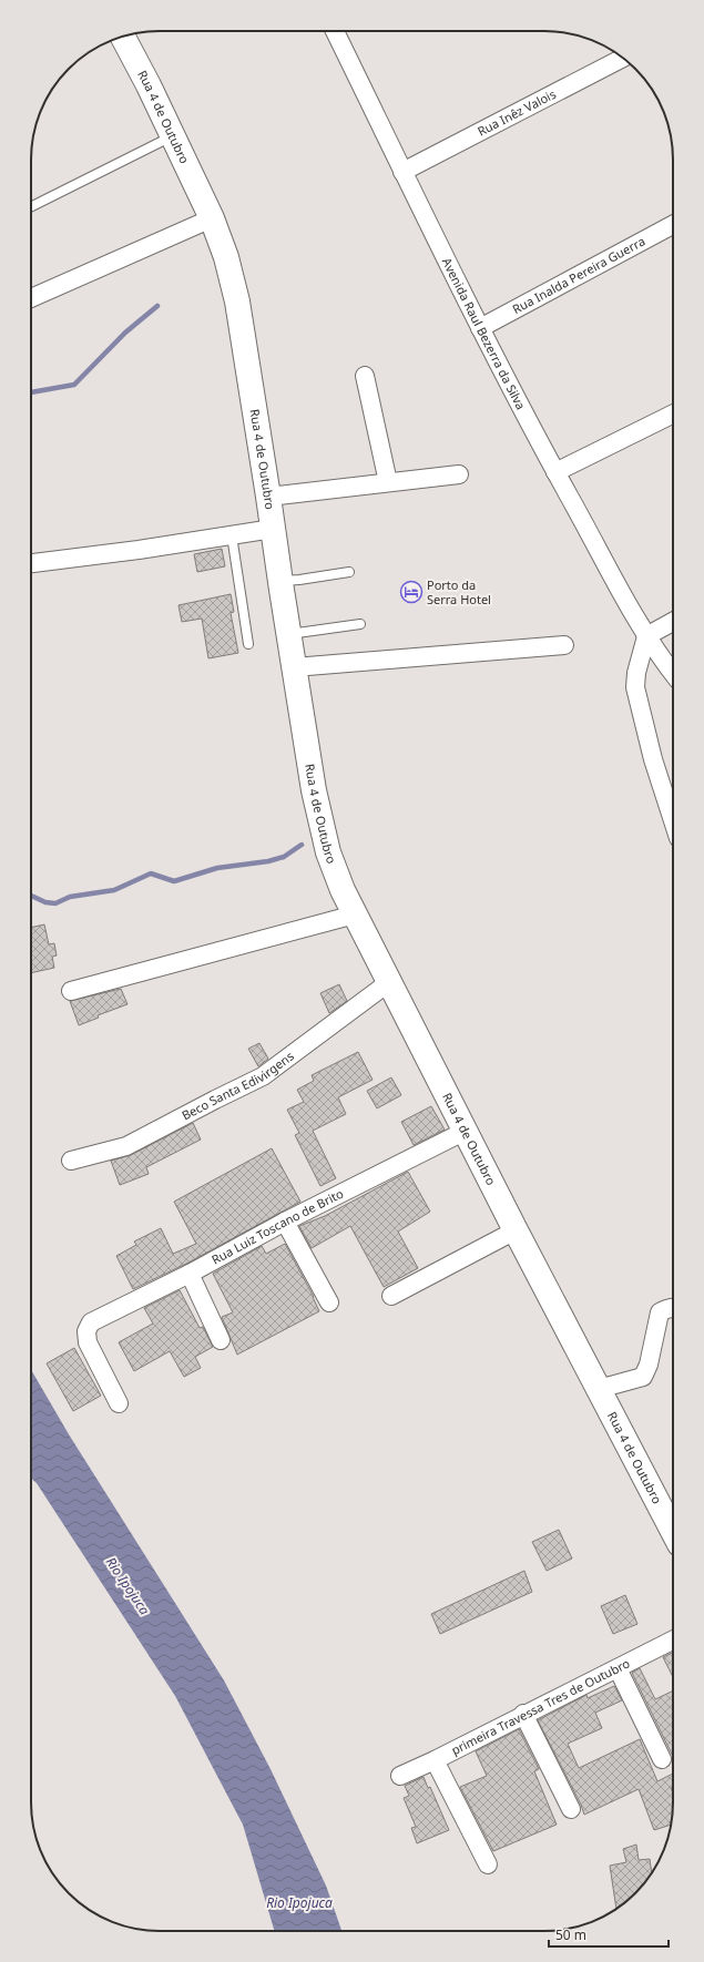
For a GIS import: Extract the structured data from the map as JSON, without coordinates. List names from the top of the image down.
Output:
{
  "streets": {
    "main road": ["Rua 4 de Outubro"],
    "street": [
      "Rua Inêz Valois",
      "Rua Inalda Pereira Guerra",
      "Avenida Raul Bezerra da Silva",
      "Beco Santa Edivirgens",
      "Rua Luiz Toscano de Brito",
      "primeira Travessa Tres de Outubro"
    ]
  },
  "crossings": [
    ["Rua Inêz Valois", "Avenida Raul Bezerra da Silva"],
    ["Rua 4 de Outubro", "Beco Santa Edivirgens"],
    ["Rua 4 de Outubro", "Rua Luiz Toscano de Brito"],
    ["Rua Inalda Pereira Guerra", "Avenida Raul Bezerra da Silva"]
  ],
  "water": ["Rio Ipojuca"],
  "places": {
    "hotel": ["Porto da Serra Hotel"]
  },
  "scale_bar": "50 m"
}
